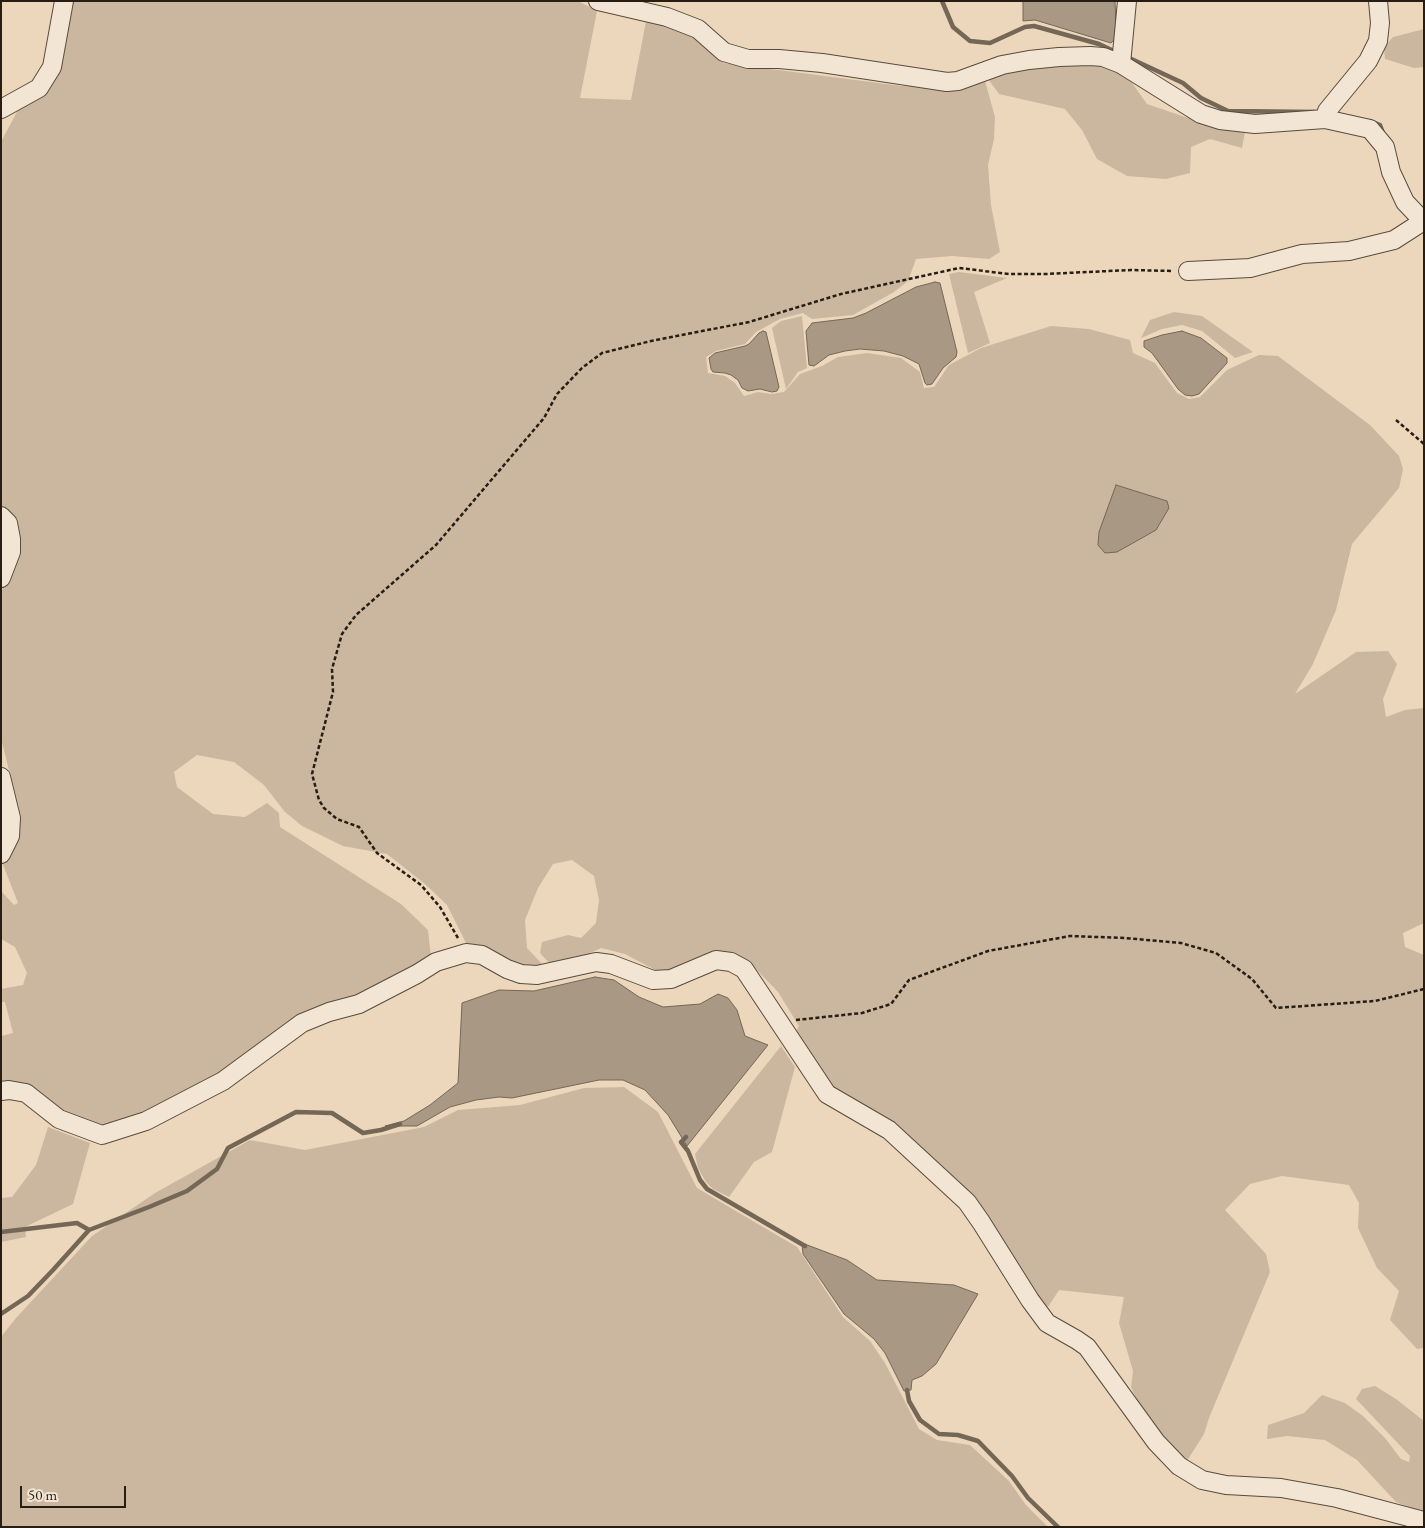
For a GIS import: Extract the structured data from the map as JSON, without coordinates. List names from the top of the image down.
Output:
{
  "scale_bar": "50 m"
}
